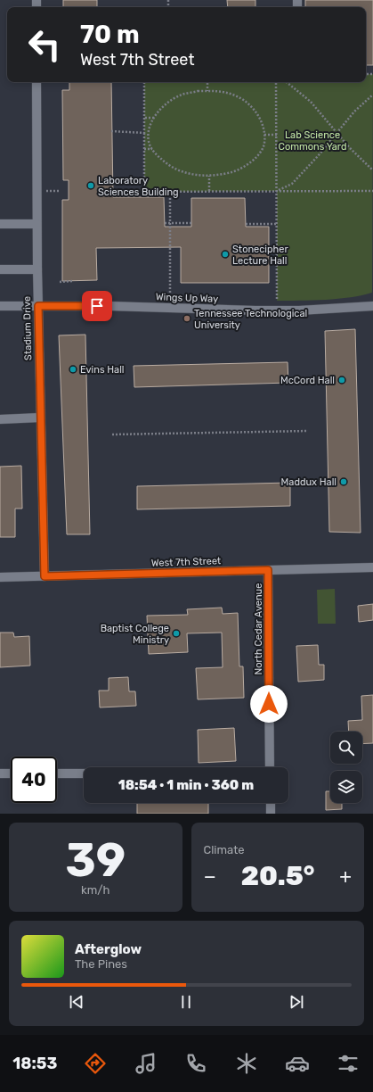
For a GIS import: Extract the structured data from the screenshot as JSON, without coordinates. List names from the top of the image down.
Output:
{
  "streets": {
    "street": [
      "Wings Up Way",
      "Stadium Drive",
      "West 7th Street",
      "North Cedar Avenue"
    ]
  },
  "crossings": [
    ["Wings Up Way", "Stadium Drive"],
    ["Stadium Drive", "West 7th Street"],
    ["West 7th Street", "North Cedar Avenue"]
  ],
  "parks": ["Lab Science Commons Yard"],
  "places": [
    "Laboratory Sciences Building",
    "Stonecipher Lecture Hall",
    "Tennessee Technological University",
    "Evins Hall",
    "McCord Hall",
    "Maddux Hall",
    "Baptist College Ministry"
  ],
  "page": {
    "turn": ["70 m", "West 7th Street"],
    "limit": "40",
    "trip": "18:54 · 1 min · 360 m",
    "tile": [
      ["39", "km/h"],
      "Climate"
    ],
    "heat": ["−", "20.5°", "+"],
    "song": ["Afterglow", "The Pines"],
    "tabs": "18:53"
  }
}
